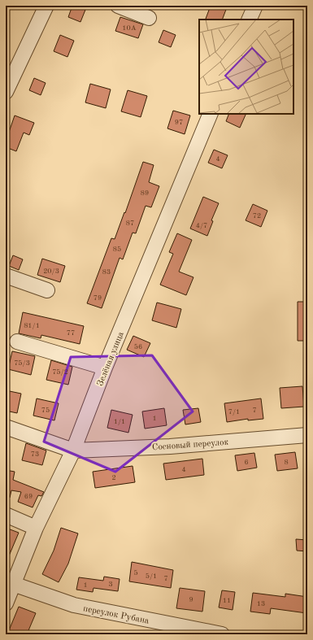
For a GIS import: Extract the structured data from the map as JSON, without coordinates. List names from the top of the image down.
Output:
{
  "streets": {
    "street": ["Зелёная улица", "Сосновый переулок", "переулок Рубана"]
  },
  "crossings": [
    ["Зелёная улица", "Сосновый переулок"],
    ["Зелёная улица", "переулок Рубана"]
  ],
  "house_numbers": [
    "10А",
    "97",
    "4",
    "89",
    "72",
    "87",
    "4/7",
    "85",
    "20/3",
    "83",
    "79",
    "81/1",
    "77",
    "56",
    "75/3",
    "75/2",
    "75",
    "7",
    "7/1",
    "1",
    "1/1",
    "73",
    "6",
    "8",
    "4",
    "2",
    "69",
    "5",
    "5/1",
    "7",
    "3",
    "1",
    "9",
    "11",
    "13"
  ]
}
